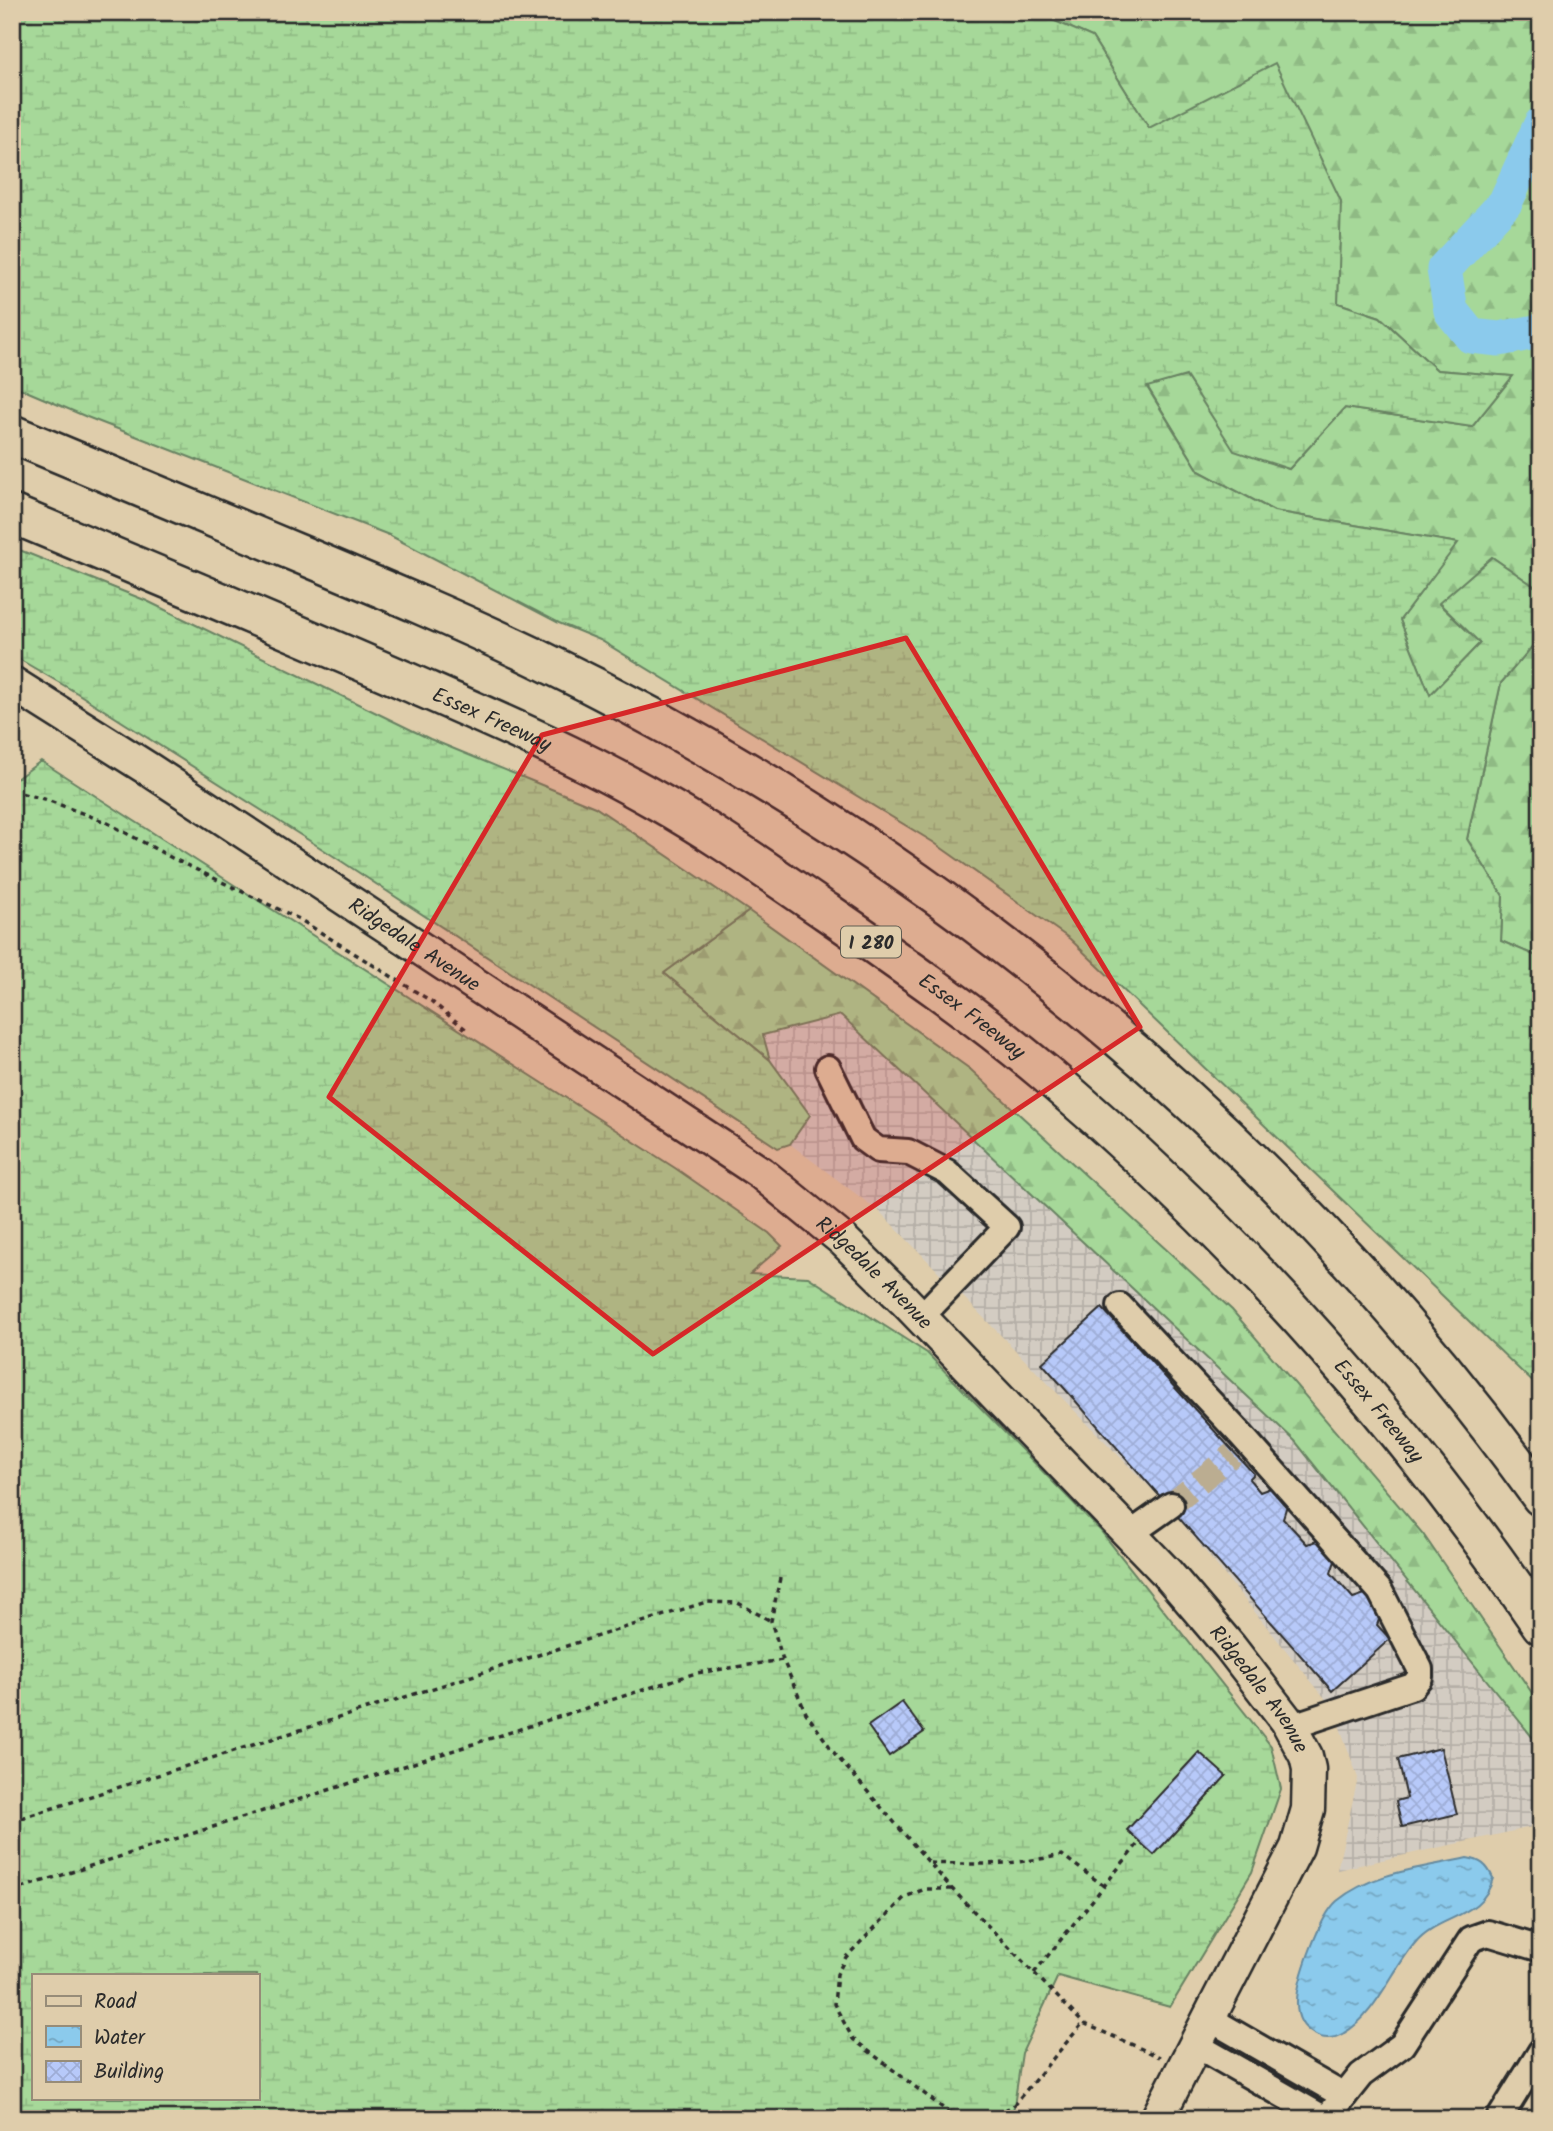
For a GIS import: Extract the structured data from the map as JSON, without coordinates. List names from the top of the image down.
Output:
{
  "streets": {
    "highway": ["Essex Freeway", "I 280"],
    "main road": ["Ridgedale Avenue"]
  },
  "legend": ["Road", "Water", "Building"]
}
